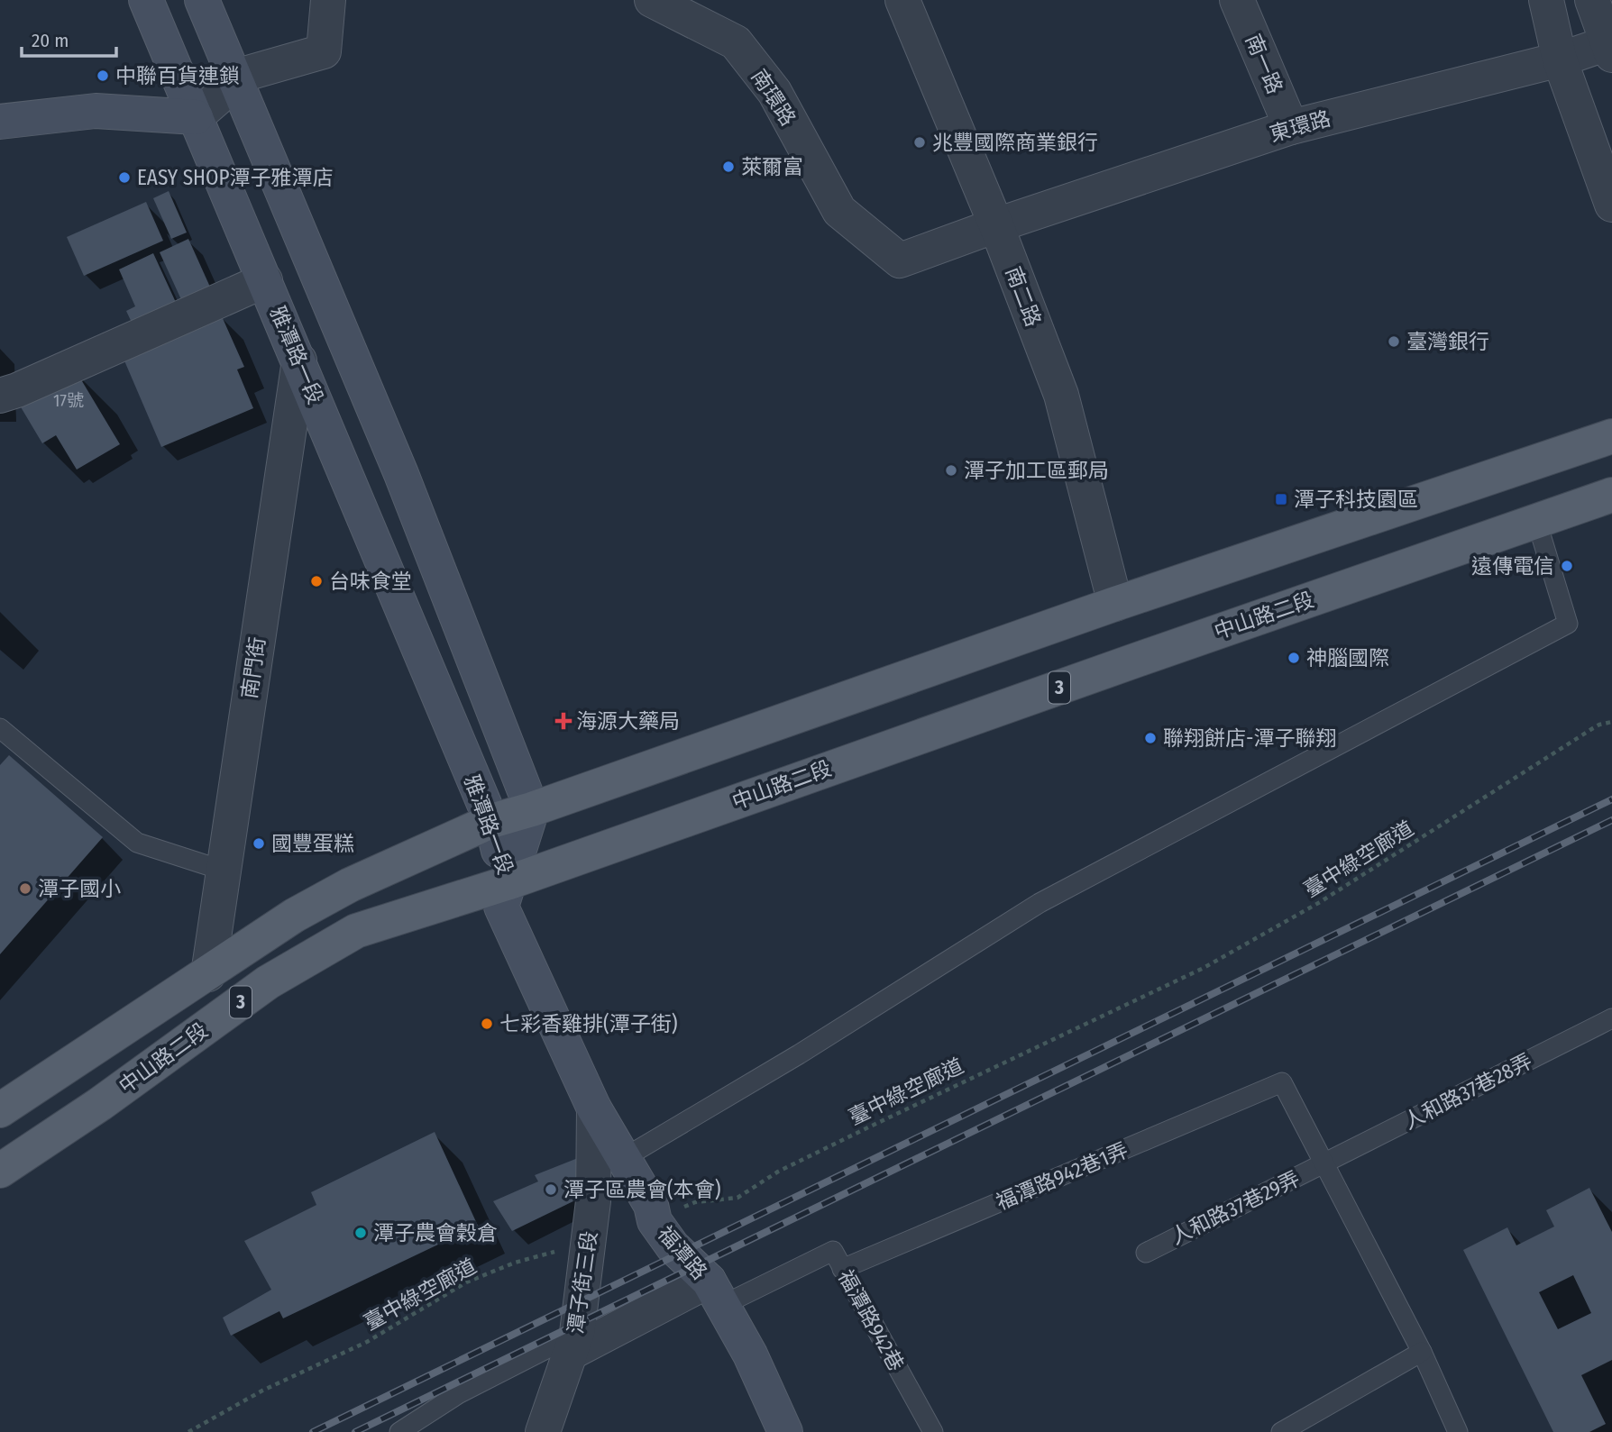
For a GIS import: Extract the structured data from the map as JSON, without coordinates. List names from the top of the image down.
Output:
{
  "streets": {
    "main road": ["中山路二段", "3"],
    "street": [
      "南一路",
      "南環路",
      "東環路",
      "南二路",
      "雅潭路一段",
      "南門街",
      "福潭路",
      "潭子街三段"
    ],
    "lane": [
      "人和路37巷28弄",
      "福潭路942巷1弄",
      "人和路37巷29弄",
      "福潭路942巷"
    ],
    "path": ["臺中綠空廊道"]
  },
  "crossings": [
    ["南一路", "東環路"],
    ["南環路", "東環路"],
    ["南環路", "南二路"],
    ["東環路", "南二路"],
    ["南二路", "中山路二段"],
    ["雅潭路一段", "中山路二段"],
    ["雅潭路一段", "南門街"],
    ["雅潭路一段", "潭子街三段"],
    ["中山路二段", "南門街"],
    ["中山路二段", "潭子街三段"],
    ["臺中綠空廊道", "福潭路"],
    ["臺中綠空廊道", "潭子街三段"],
    ["人和路37巷28弄", "福潭路942巷1弄"],
    ["人和路37巷28弄", "人和路37巷29弄"],
    ["福潭路942巷1弄", "人和路37巷29弄"],
    ["福潭路942巷1弄", "福潭路942巷"],
    ["福潭路", "潭子街三段"],
    ["福潭路", "福潭路942巷"]
  ],
  "places": {
    "other": [
      "中聯百貨連鎖",
      "兆豐國際商業銀行",
      "萊爾富",
      "EASY SHOP潭子雅潭店",
      "臺灣銀行",
      "潭子加工區郵局",
      "遠傳電信",
      "台味食堂",
      "神腦國際",
      "聯翔餅店-潭子聯翔",
      "國豐蛋糕",
      "潭子國小",
      "七彩香雞排(潭子街)",
      "潭子區農會(本會)",
      "潭子農會穀倉"
    ],
    "transit": ["潭子科技園區"],
    "health": ["海源大藥局"]
  },
  "house_numbers": ["17號"],
  "scale_bar": "20 m"
}
